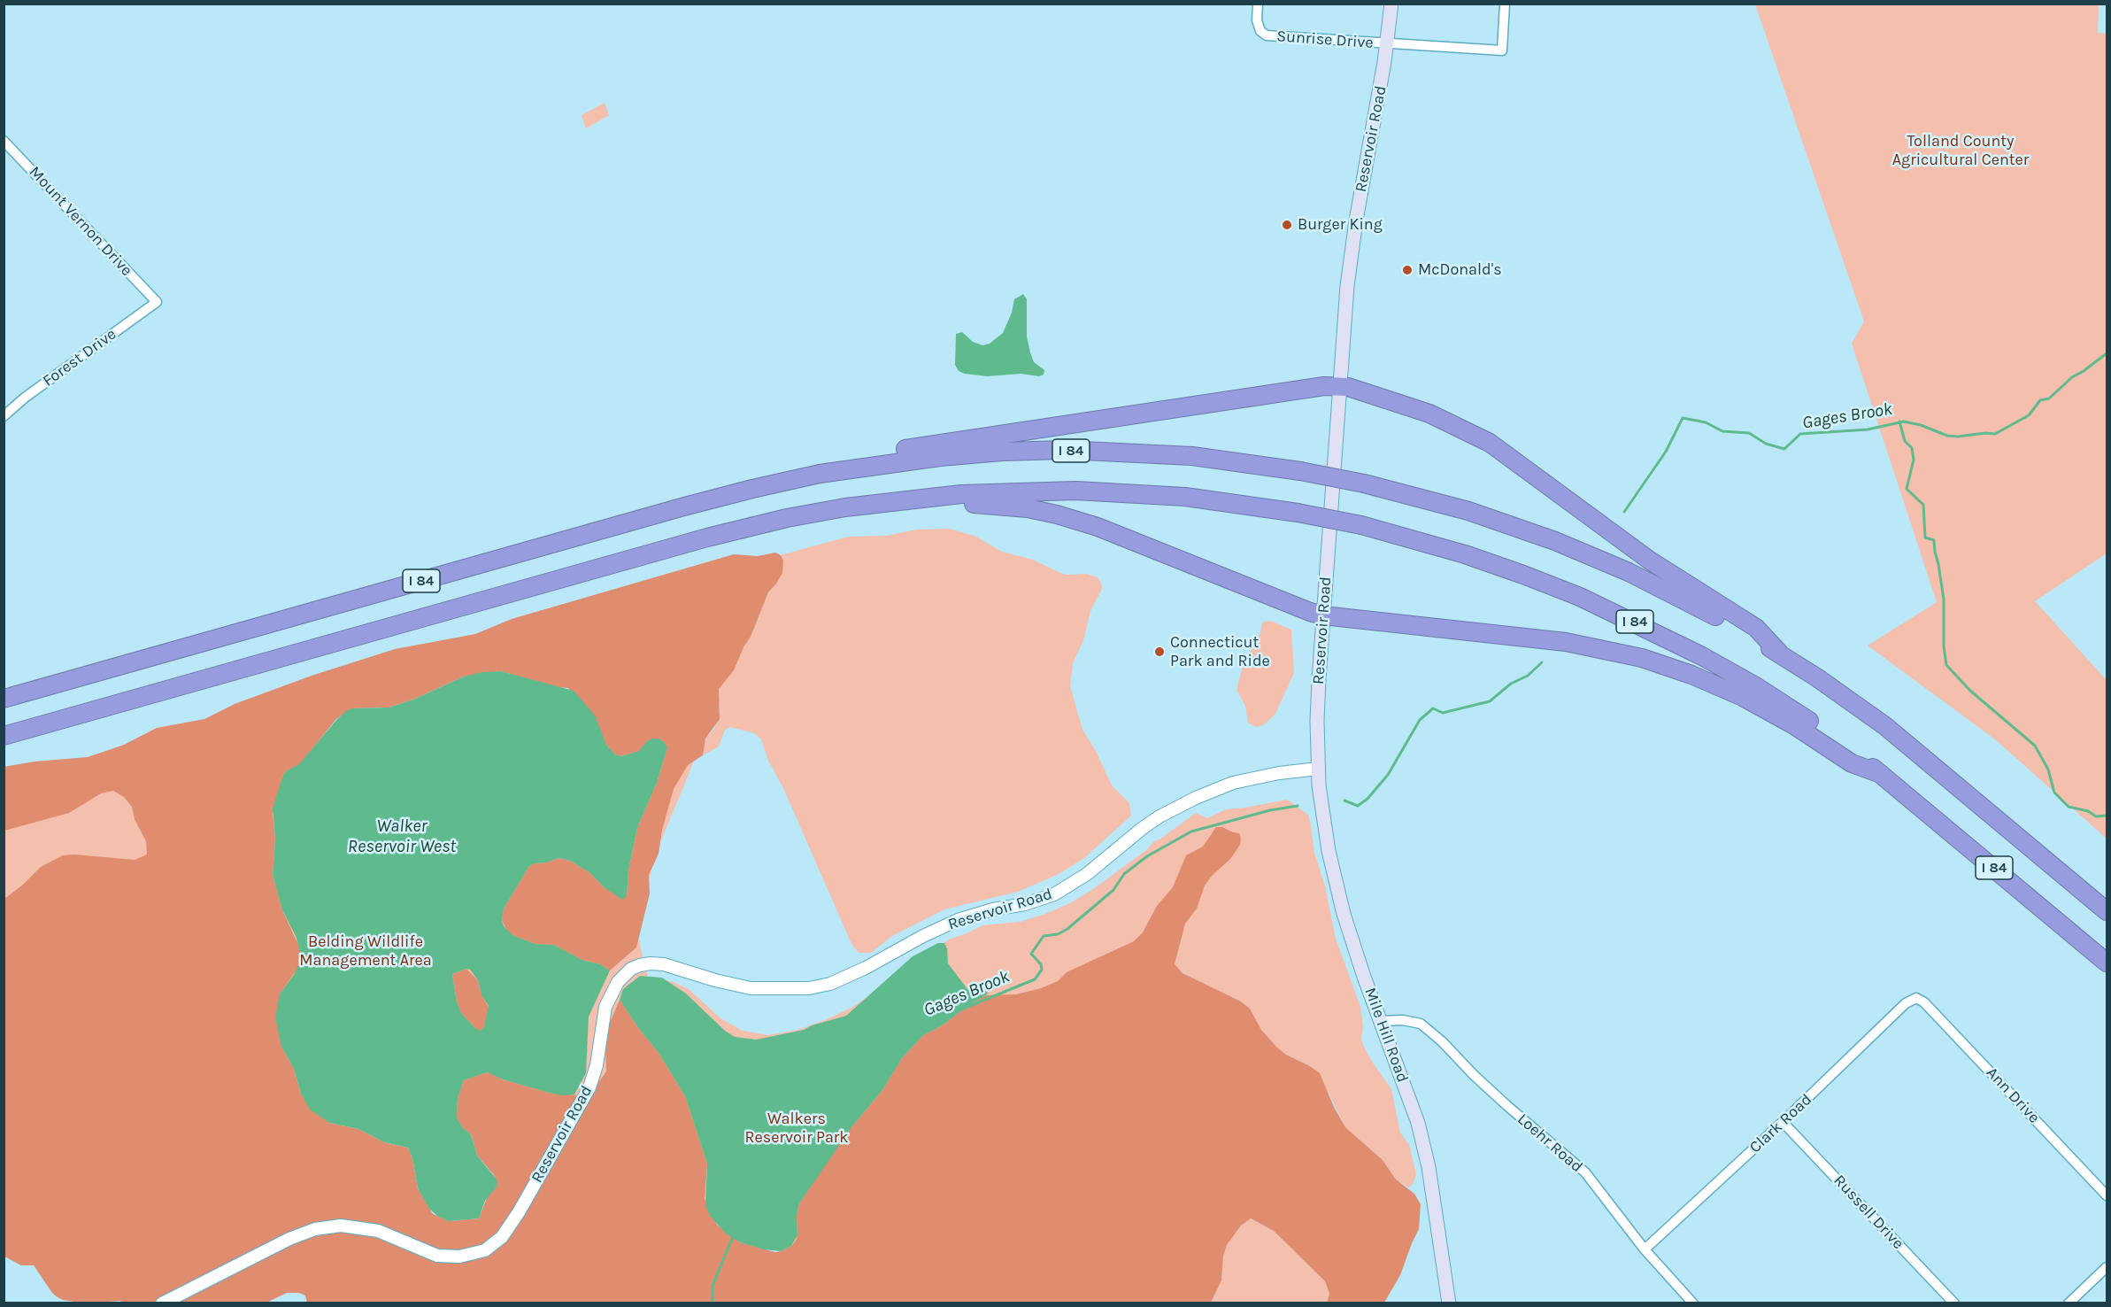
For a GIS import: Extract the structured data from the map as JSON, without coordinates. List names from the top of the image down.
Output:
{
  "streets": {
    "highway": ["I 84"],
    "main road": ["Reservoir Road", "Mile Hill Road"],
    "street": [
      "Sunrise Drive",
      "Mount Vernon Drive",
      "Forest Drive",
      "Ann Drive",
      "Clark Road",
      "Loehr Road",
      "Russell Drive"
    ]
  },
  "crossings": [
    ["Sunrise Drive", "Reservoir Road"],
    ["Reservoir Road", "Mile Hill Road"],
    ["Mount Vernon Drive", "Forest Drive"],
    ["Mile Hill Road", "Loehr Road"],
    ["Ann Drive", "Clark Road"],
    ["Clark Road", "Loehr Road"],
    ["Clark Road", "Russell Drive"]
  ],
  "water": ["Gages Brook", "Walker Reservoir West"],
  "parks": ["Tolland County Agricultural Center", "Belding Wildlife Management Area", "Walkers Reservoir Park"],
  "places": ["Burger King", "McDonald's", "Connecticut Park and Ride"]
}
